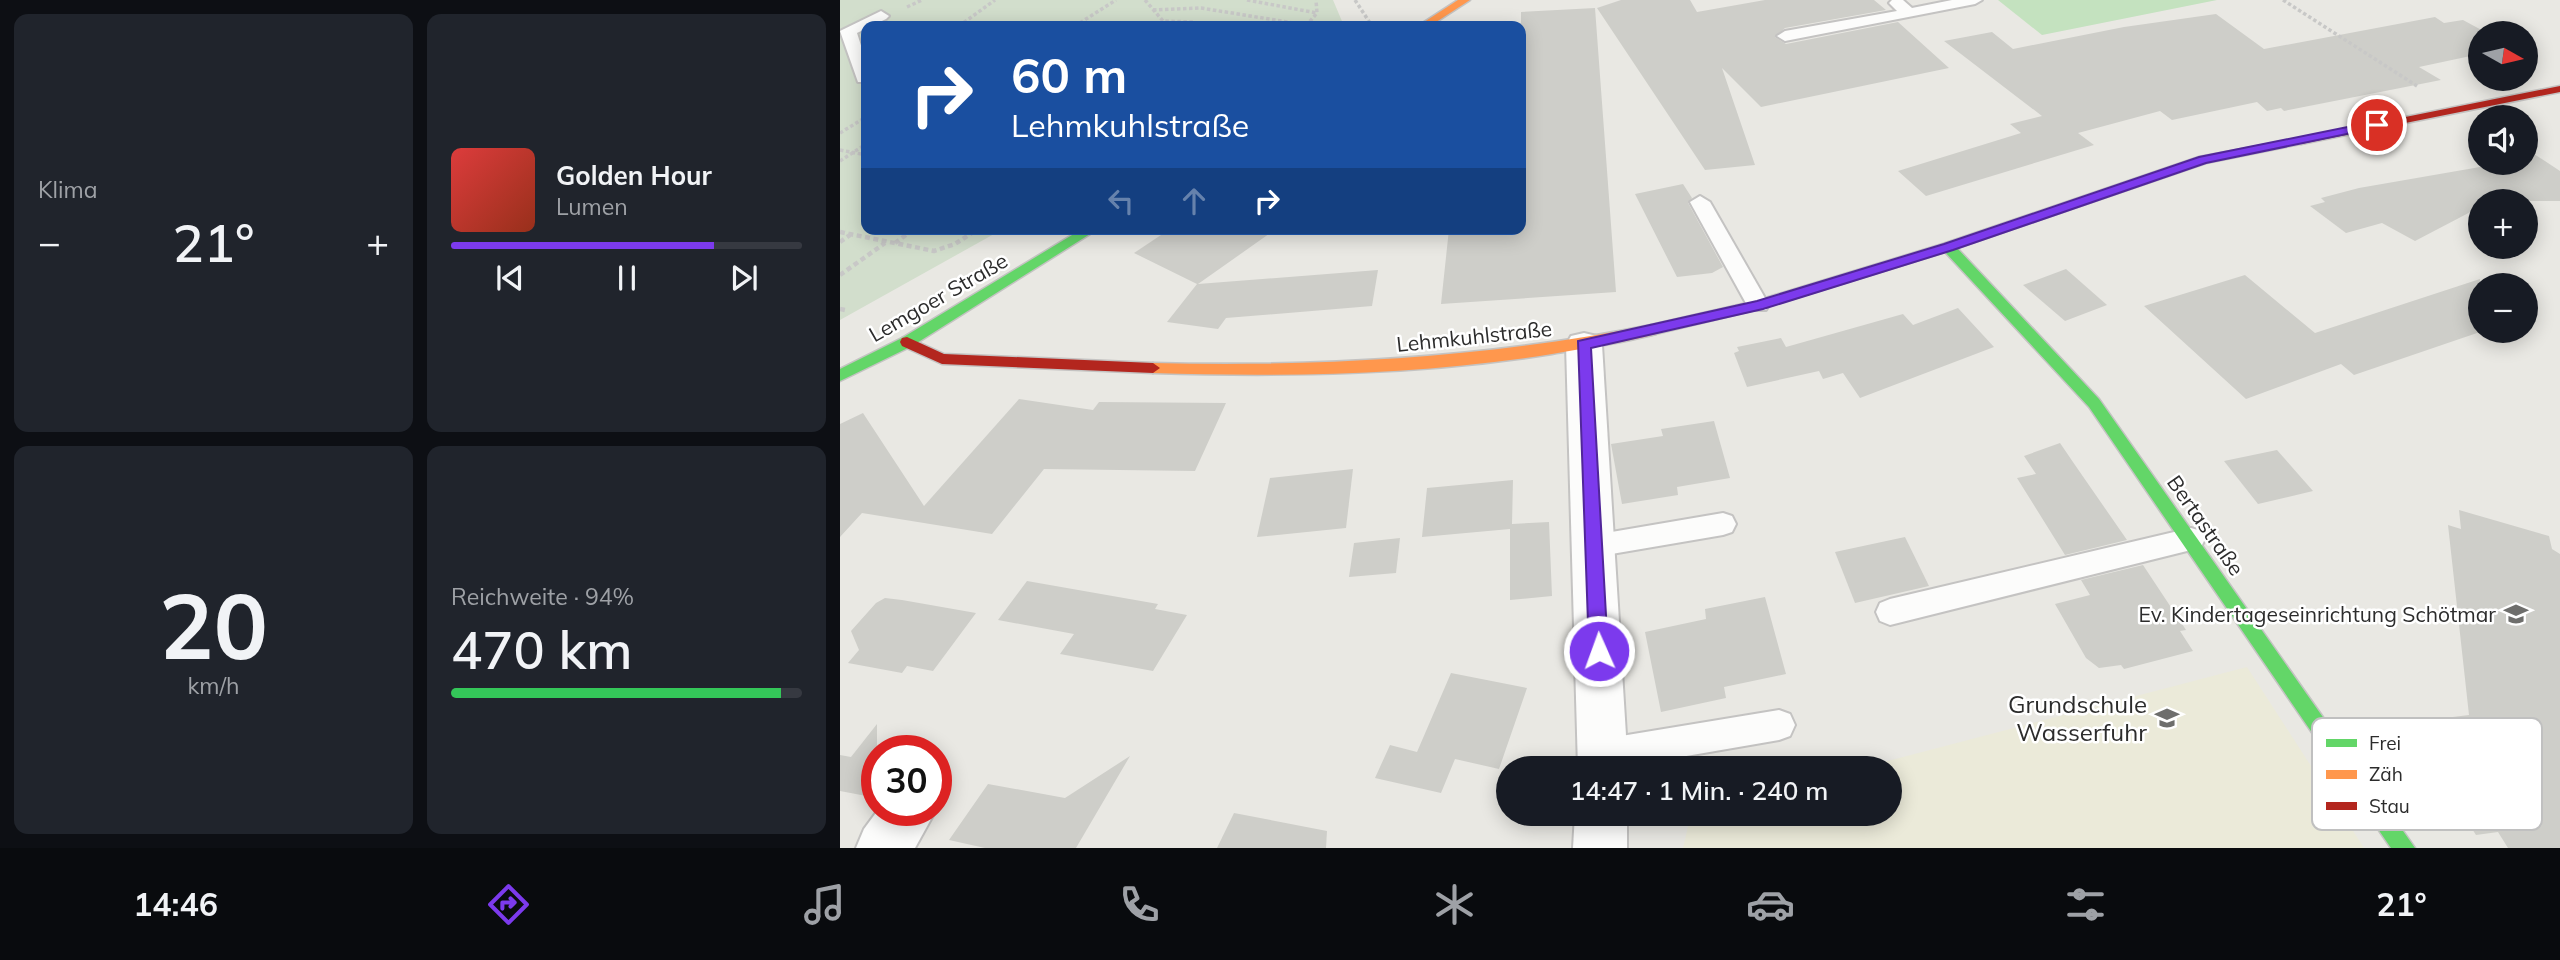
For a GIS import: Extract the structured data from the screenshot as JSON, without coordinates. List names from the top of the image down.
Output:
{
  "streets": {
    "street": ["Lemgoer Straße", "Lehmkuhlstraße", "Bertastraße"]
  },
  "crossings": [
    ["Lemgoer Straße", "Lehmkuhlstraße"],
    ["Lehmkuhlstraße", "Bertastraße"]
  ],
  "places": {
    "school or university": ["Ev. Kindertageseinrichtung Schötmar", "Grundschule Wasserfuhr"]
  },
  "legend": ["Frei", "Zäh", "Stau"],
  "north": "right",
  "page": {
    "tile": [
      "Klima",
      ["20", "km/h"],
      ["Reichweite · 94%", "470 km"]
    ],
    "map_buttons": ["+", "−"],
    "turn": ["60 m", "Lehmkuhlstraße"],
    "song": ["Golden Hour", "Lumen"],
    "heat": ["−", "21°", "+"],
    "limit": "30",
    "trip": "14:47 · 1 Min. · 240 m",
    "tabs": ["14:46", "21°"]
  }
}
